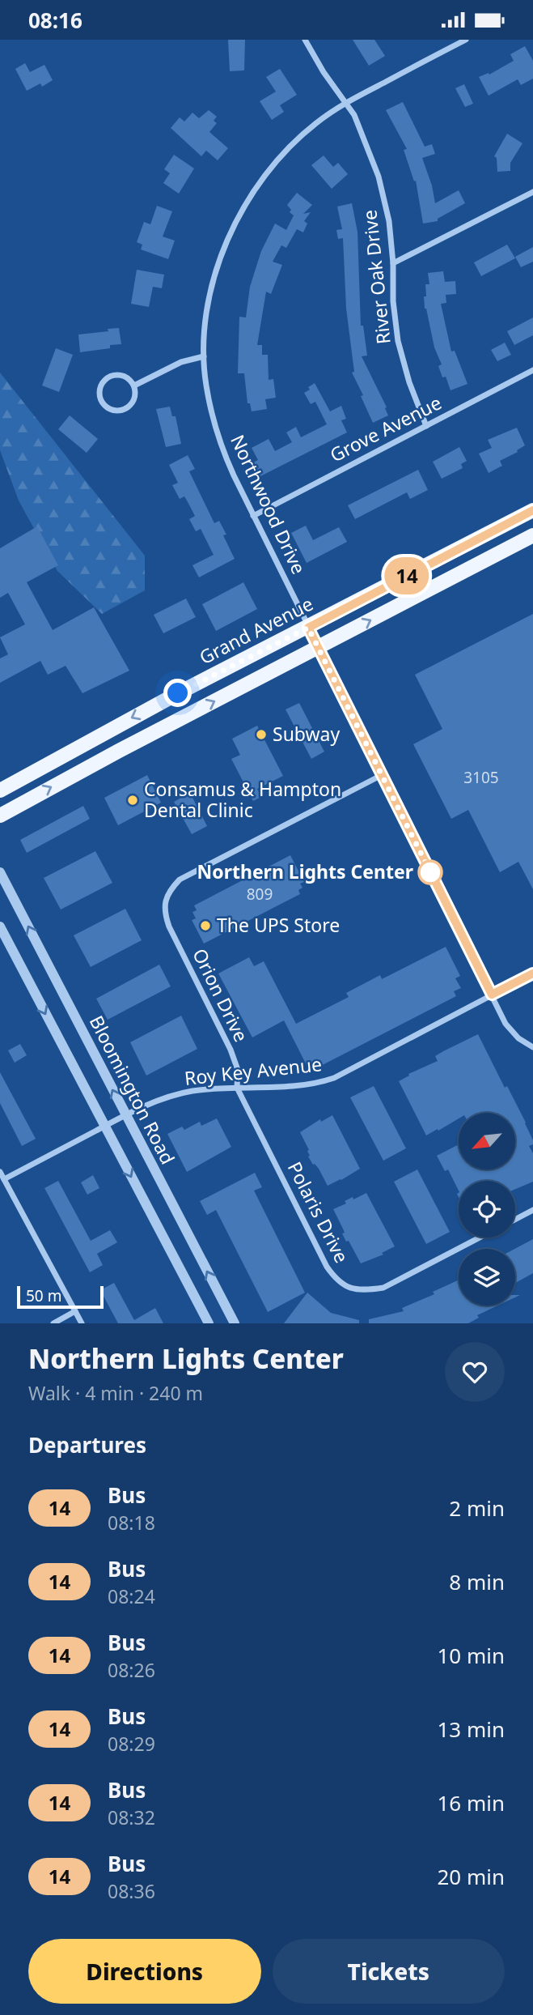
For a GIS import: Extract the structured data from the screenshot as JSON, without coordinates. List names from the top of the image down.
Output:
{
  "streets": {
    "main road": ["Grand Avenue"],
    "street": [
      "River Oak Drive",
      "Grove Avenue",
      "Northwood Drive",
      "Orion Drive",
      "Roy Key Avenue",
      "Bloomington Road",
      "Polaris Drive"
    ]
  },
  "crossings": [
    ["River Oak Drive", "Grove Avenue"],
    ["River Oak Drive", "Northwood Drive"],
    ["Grove Avenue", "Northwood Drive"],
    ["Northwood Drive", "Grand Avenue"],
    ["Northwood Drive", "Orion Drive"],
    ["Northwood Drive", "Roy Key Avenue"],
    ["Orion Drive", "Roy Key Avenue"],
    ["Orion Drive", "Polaris Drive"],
    ["Roy Key Avenue", "Bloomington Road"],
    ["Roy Key Avenue", "Polaris Drive"]
  ],
  "places": [
    "Subway",
    "Consamus & Hampton Dental Clinic",
    "Northern Lights Center",
    "The UPS Store"
  ],
  "lines": ["bus line 14"],
  "house_numbers": ["3105", "809"],
  "scale_bar": "50 m",
  "north": "bottom left",
  "page": {
    "status": "08:16",
    "on_map": "14",
    "scale": "50 m",
    "heading": [
      ["Northern Lights Center", "Walk · 4 min · 240 m"],
      "Departures"
    ],
    "list": [
      {
        "mark": "14",
        "name": "Bus",
        "note": "08:18",
        "value": "2 min"
      },
      {
        "mark": "14",
        "name": "Bus",
        "note": "08:24",
        "value": "8 min"
      },
      {
        "mark": "14",
        "name": "Bus",
        "note": "08:26",
        "value": "10 min"
      },
      {
        "mark": "14",
        "name": "Bus",
        "note": "08:29",
        "value": "13 min"
      },
      {
        "mark": "14",
        "name": "Bus",
        "note": "08:32",
        "value": "16 min"
      },
      {
        "mark": "14",
        "name": "Bus",
        "note": "08:36",
        "value": "20 min"
      }
    ],
    "buttons": ["Directions", "Tickets"]
  }
}
